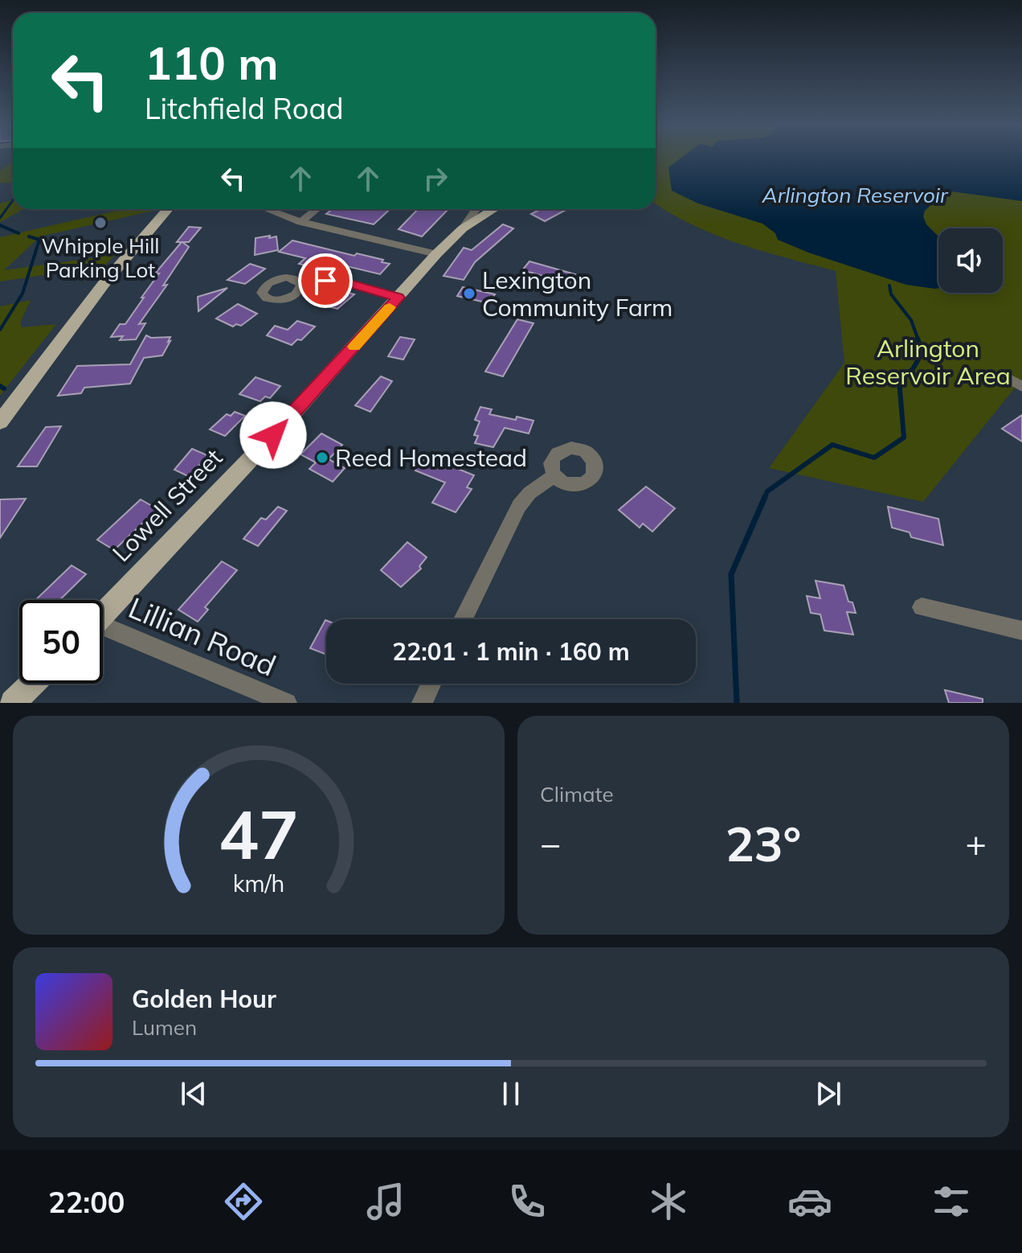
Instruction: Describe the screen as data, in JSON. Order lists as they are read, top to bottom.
{
  "streets": {
    "main road": ["Lowell Street"],
    "street": ["Lillian Road"]
  },
  "water": ["Arlington Reservoir"],
  "parks": ["Arlington Reservoir Area"],
  "places": ["Whipple Hill Parking Lot", "Lexington Community Farm", "Reed Homestead"],
  "page": {
    "turn": ["110 m", "Litchfield Road"],
    "limit": "50",
    "trip": "22:01 · 1 min · 160 m",
    "tile": "Climate",
    "heat": ["−", "23°", "+"],
    "song": ["Golden Hour", "Lumen"],
    "tabs": "22:00",
    "gauge": ["47", "km/h"]
  }
}
